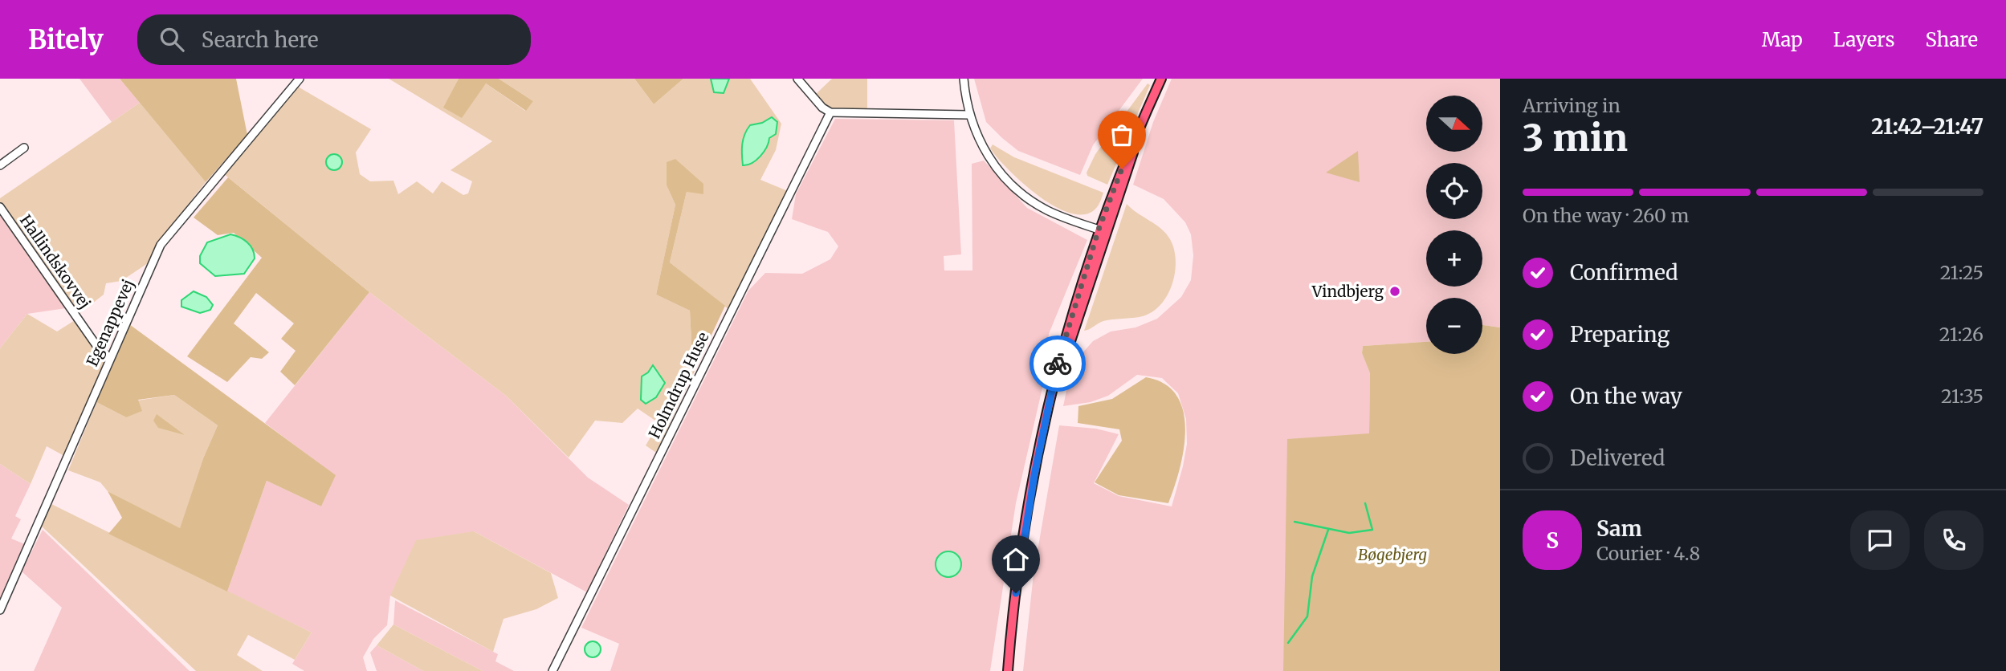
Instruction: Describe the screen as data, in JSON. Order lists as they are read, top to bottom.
{
  "streets": {
    "street": ["Hallindskovvej", "Egenappevej", "Holmdrup Huse"]
  },
  "crossings": [
    ["Hallindskovvej", "Egenappevej"]
  ],
  "parks": ["Bøgebjerg"],
  "places": ["Vindbjerg"],
  "north": "right",
  "page": {
    "header": "Bitely",
    "search": "Search here",
    "nav": ["Map", "Layers", "Share"],
    "heading": ["3 min", "Arriving in", "21:42–21:47"],
    "panel": ["Sam", "Courier · 4.8"],
    "map_buttons": ["+", "−"],
    "bar": "On the way · 260 m",
    "list": [
      ["Confirmed", "21:25"],
      ["Preparing", "21:26"],
      ["On the way", "21:35"],
      "Delivered"
    ],
    "round": "S"
  }
}
